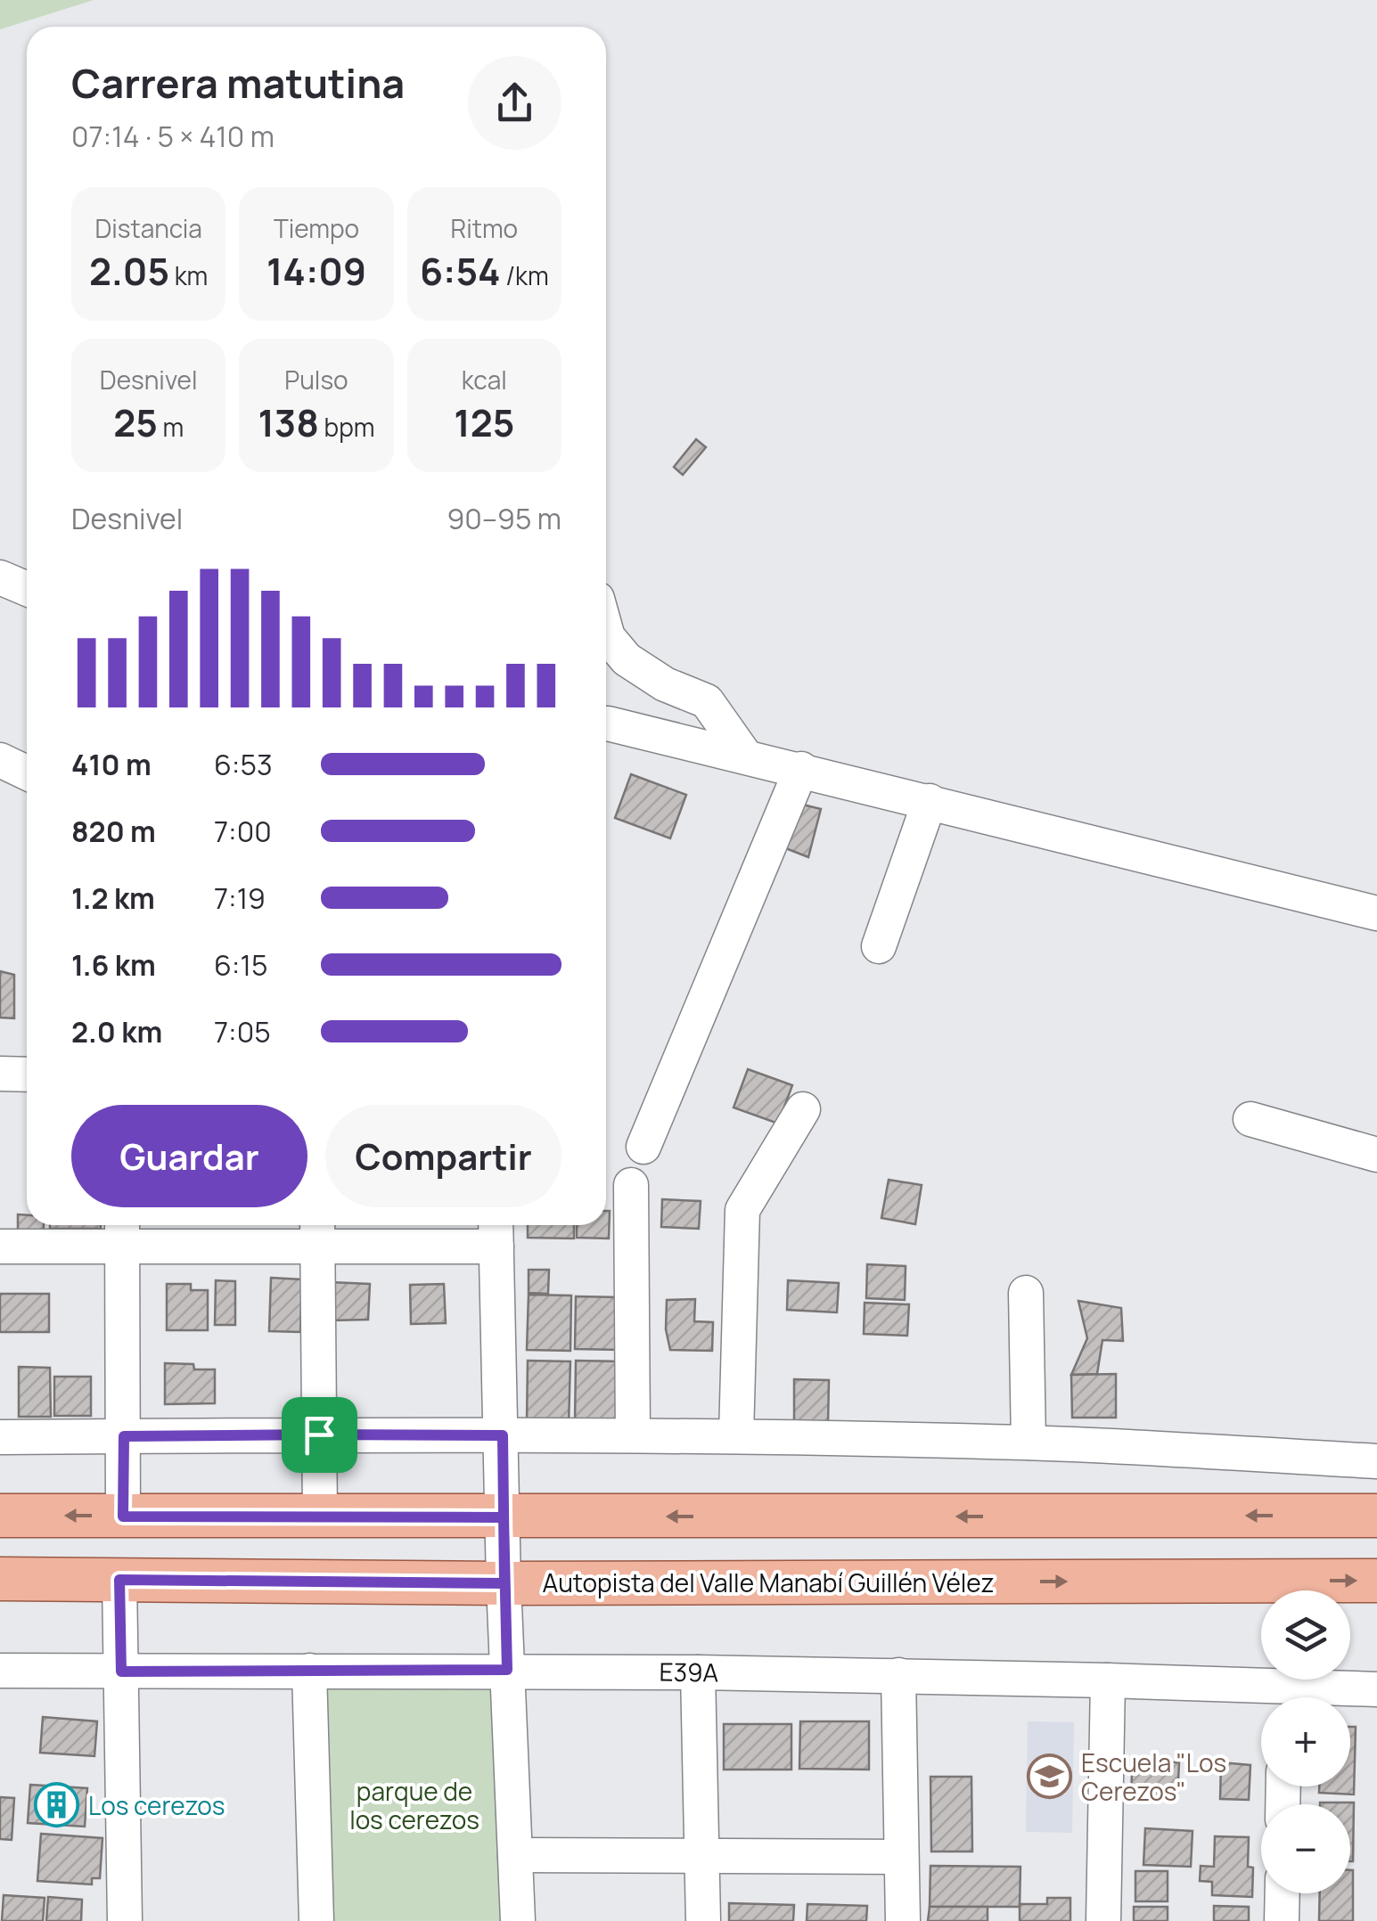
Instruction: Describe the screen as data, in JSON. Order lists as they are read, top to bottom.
{
  "streets": {
    "main road": ["Autopista del Valle Manabí Guillén Vélez"],
    "street": ["E39A"]
  },
  "parks": ["parque de los cerezos"],
  "places": {
    "school or university": ["Escuela \"Los Cerezos\""],
    "building": ["Los cerezos"]
  },
  "page": {
    "heading": ["Carrera matutina", "07:14 · 5 × 410 m"],
    "stats": [
      ["Distancia", "2.05 km"],
      ["Tiempo", "14:09"],
      ["Ritmo", "6:54 /km"],
      ["Desnivel", "25 m"],
      ["Pulso", "138 bpm"],
      ["kcal", "125"]
    ],
    "chart": ["Desnivel", "90–95 m"],
    "list": [
      {
        "name": "410 m",
        "note": "6:53"
      },
      {
        "name": "820 m",
        "note": "7:00"
      },
      {
        "name": "1.2 km",
        "note": "7:19"
      },
      {
        "name": "1.6 km",
        "note": "6:15"
      },
      {
        "name": "2.0 km",
        "note": "7:05"
      }
    ],
    "buttons": ["Guardar", "Compartir"],
    "map_buttons": ["+", "−"]
  }
}
